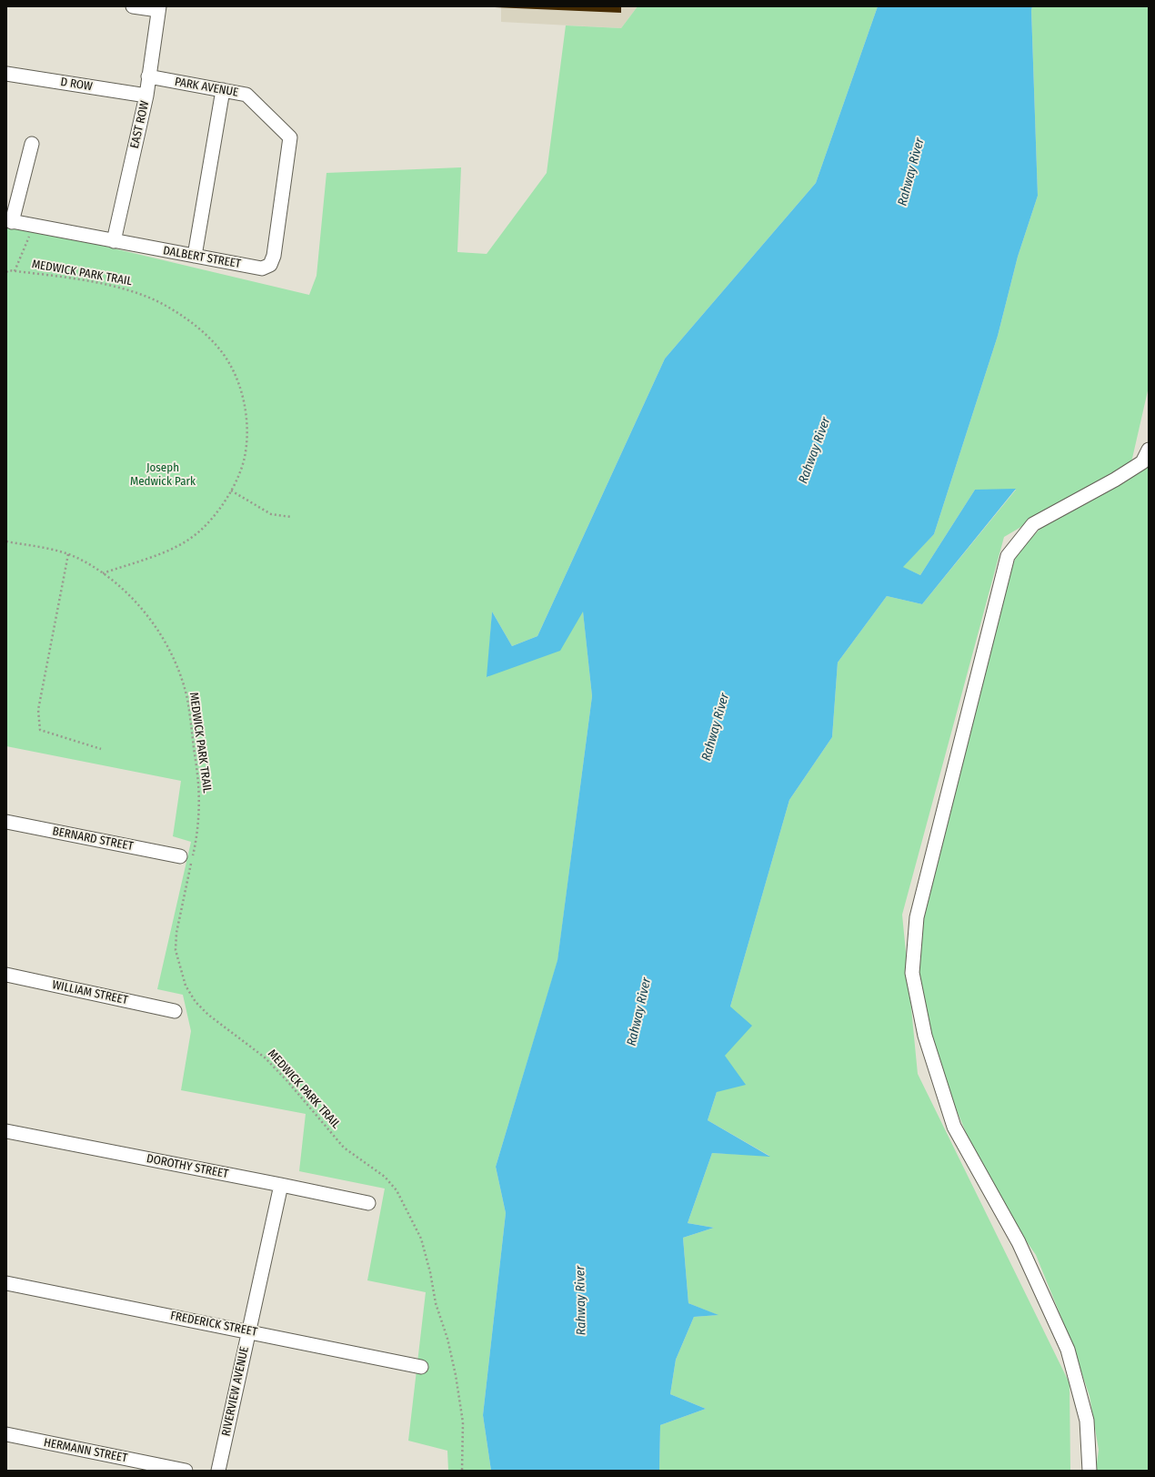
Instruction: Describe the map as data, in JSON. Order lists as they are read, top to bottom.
{
  "streets": {
    "street": [
      "D ROW",
      "PARK AVENUE",
      "EAST ROW",
      "DALBERT STREET",
      "BERNARD STREET",
      "WILLIAM STREET",
      "DOROTHY STREET",
      "FREDERICK STREET",
      "RIVERVIEW AVENUE",
      "HERMANN STREET"
    ],
    "path": ["MEDWICK PARK TRAIL"]
  },
  "crossings": [
    ["D ROW", "EAST ROW"],
    ["PARK AVENUE", "EAST ROW"],
    ["PARK AVENUE", "DALBERT STREET"],
    ["EAST ROW", "DALBERT STREET"],
    ["MEDWICK PARK TRAIL", "BERNARD STREET"],
    ["DOROTHY STREET", "RIVERVIEW AVENUE"],
    ["FREDERICK STREET", "RIVERVIEW AVENUE"]
  ],
  "water": ["Rahway River"],
  "parks": ["Joseph Medwick Park"]
}
